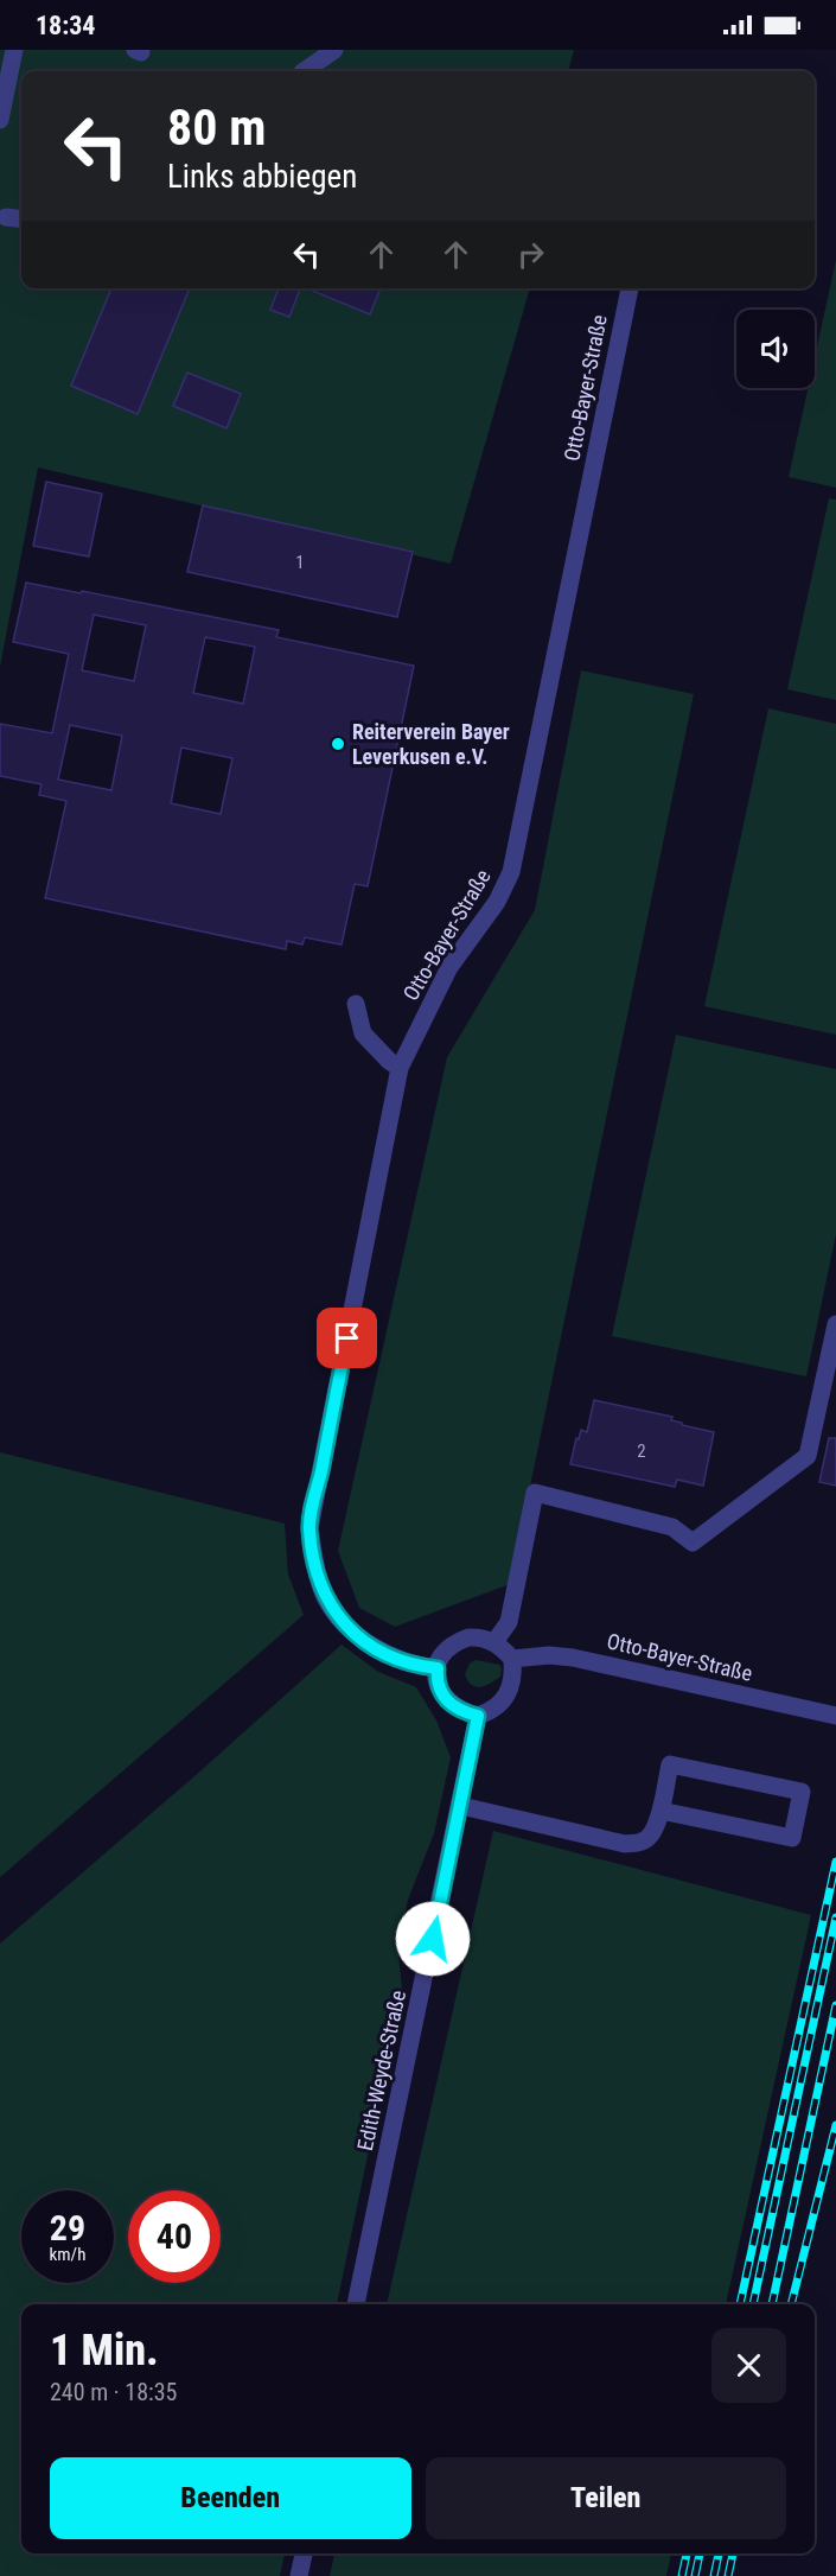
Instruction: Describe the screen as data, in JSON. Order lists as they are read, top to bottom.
{
  "streets": {
    "street": ["Otto-Bayer-Straße", "Edith-Weyde-Straße"]
  },
  "crossings": [
    ["Otto-Bayer-Straße", "Edith-Weyde-Straße"]
  ],
  "places": ["Reiterverein Bayer Leverkusen e.V."],
  "house_numbers": ["1", "2"],
  "page": {
    "status": "18:34",
    "turn": ["80 m", "Links abbiegen"],
    "speed": "29 km/h",
    "limit": "40",
    "heading": ["1 Min.", "240 m · 18:35"],
    "buttons": ["Beenden", "Teilen"]
  }
}
